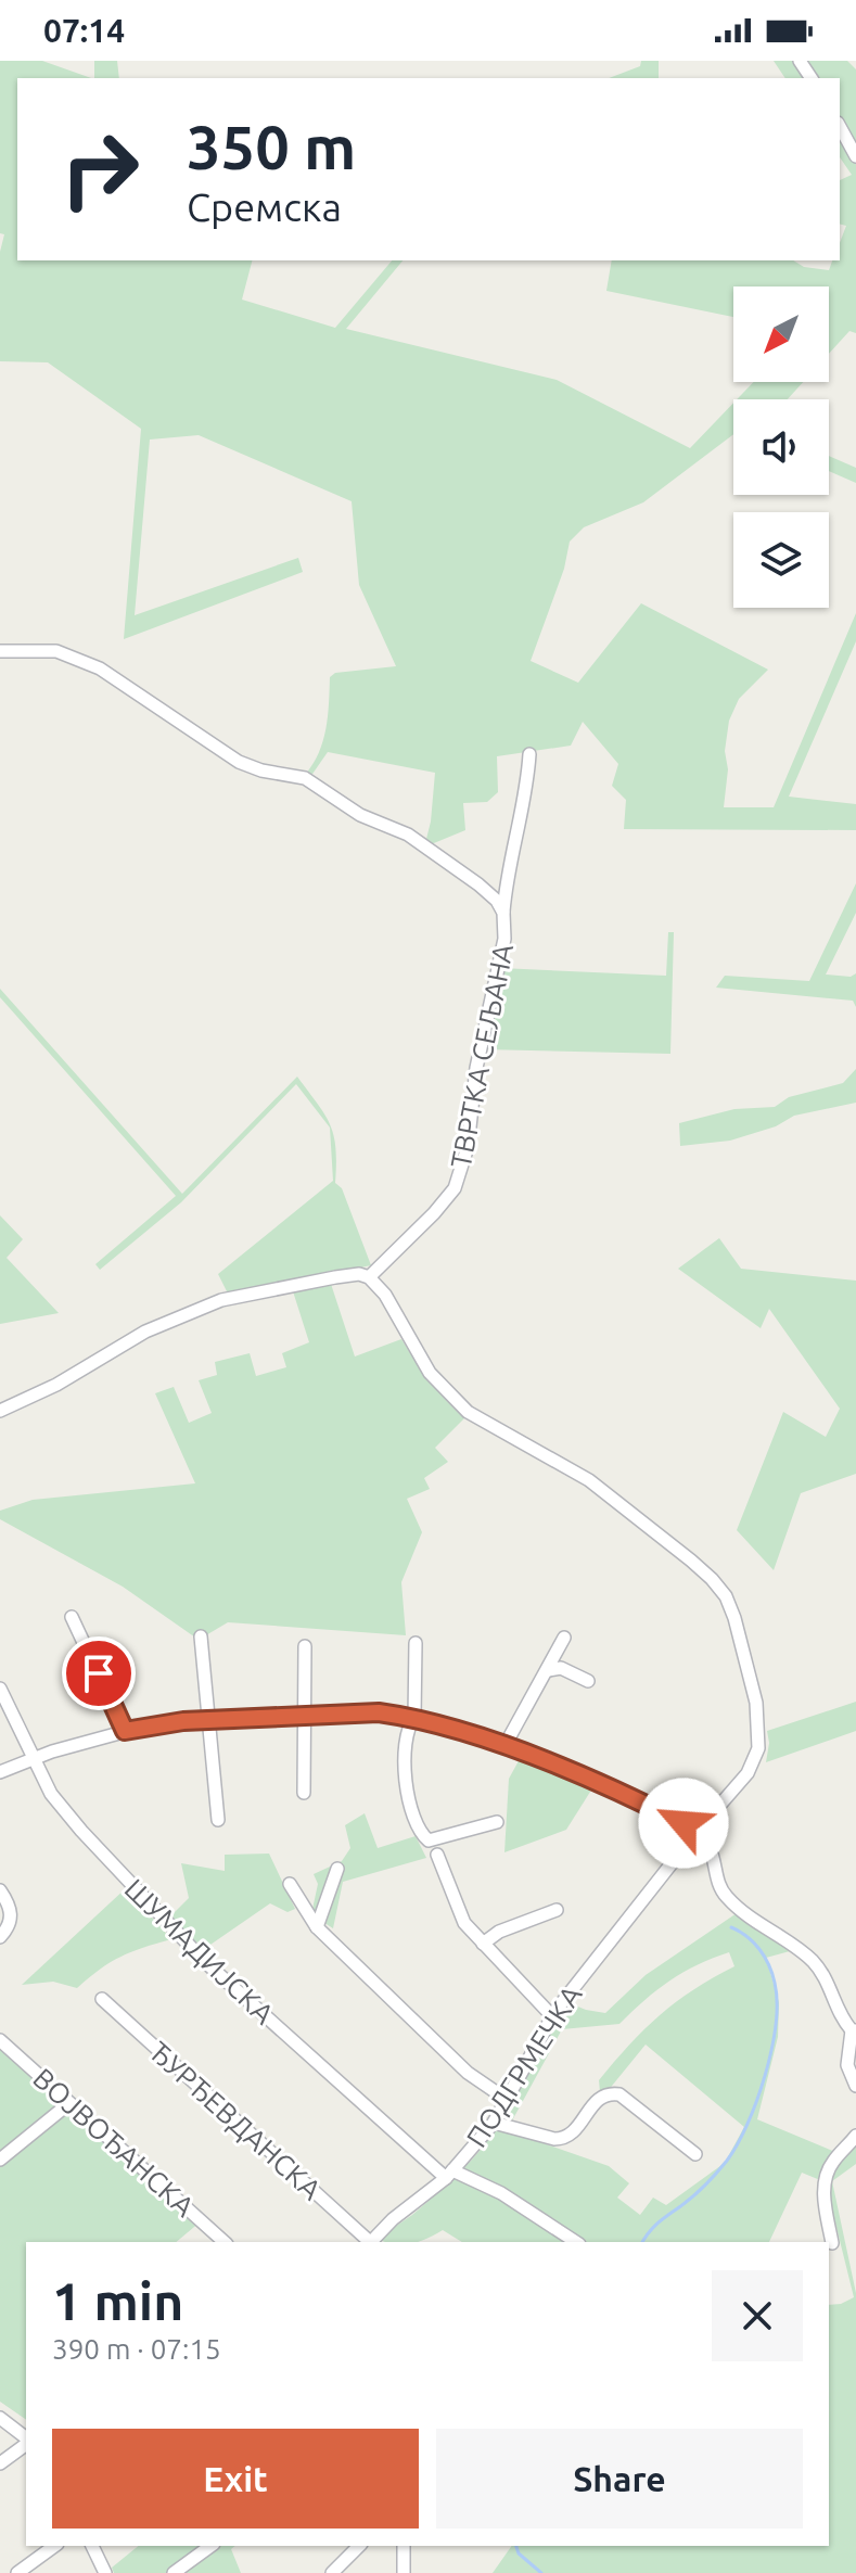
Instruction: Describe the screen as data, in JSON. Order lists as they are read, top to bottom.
{
  "streets": {
    "street": [
      "ТВРТКА СЕЉАНА",
      "ШУМАДИЈСКА",
      "ПОДГРМЕЧКА",
      "ЂУРЂЕВДАНСКА",
      "ВОЈВОЂАНСКА"
    ]
  },
  "crossings": [
    ["ТВРТКА СЕЉАНА", "ПОДГРМЕЧКА"],
    ["ШУМАДИЈСКА", "ПОДГРМЕЧКА"]
  ],
  "north": "bottom left",
  "page": {
    "status": "07:14",
    "turn": ["350 m", "Сремска"],
    "heading": ["1 min", "390 m · 07:15"],
    "buttons": ["Exit", "Share"]
  }
}
